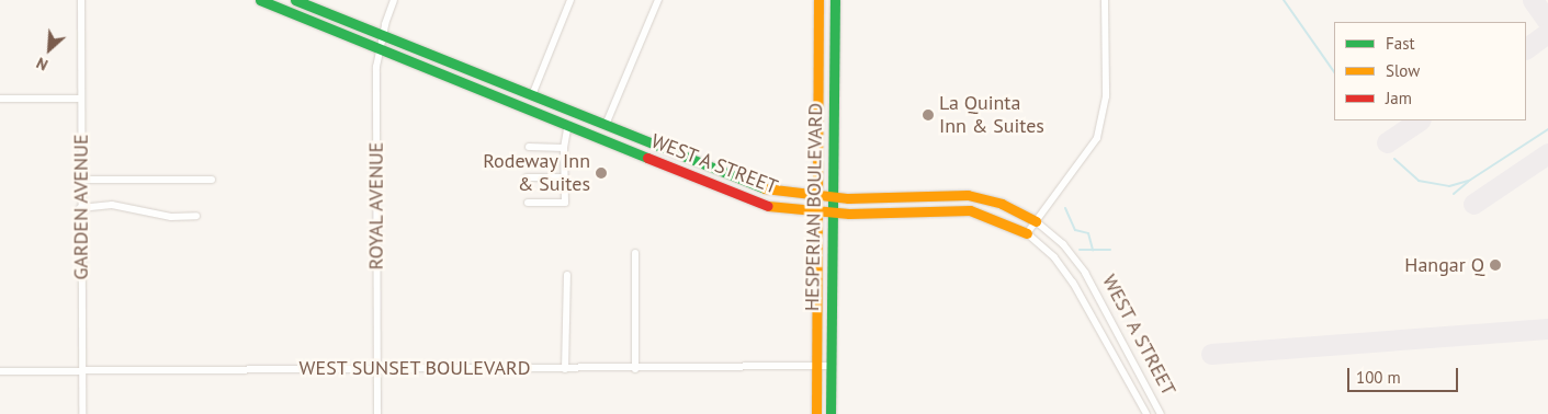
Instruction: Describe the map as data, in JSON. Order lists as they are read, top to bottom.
{
  "streets": {
    "main road": ["WEST A STREET", "HESPERIAN BOULEVARD"],
    "street": ["ROYAL AVENUE", "GARDEN AVENUE", "WEST SUNSET BOULEVARD"]
  },
  "crossings": [
    ["WEST A STREET", "ROYAL AVENUE"],
    ["WEST A STREET", "HESPERIAN BOULEVARD"],
    ["ROYAL AVENUE", "WEST SUNSET BOULEVARD"],
    ["GARDEN AVENUE", "WEST SUNSET BOULEVARD"],
    ["HESPERIAN BOULEVARD", "WEST SUNSET BOULEVARD"]
  ],
  "places": ["La Quinta Inn & Suites", "Rodeway Inn & Suites", "Hangar Q"],
  "legend": ["Fast", "Slow", "Jam"],
  "scale_bar": "100 m",
  "north": "bottom left"
}
